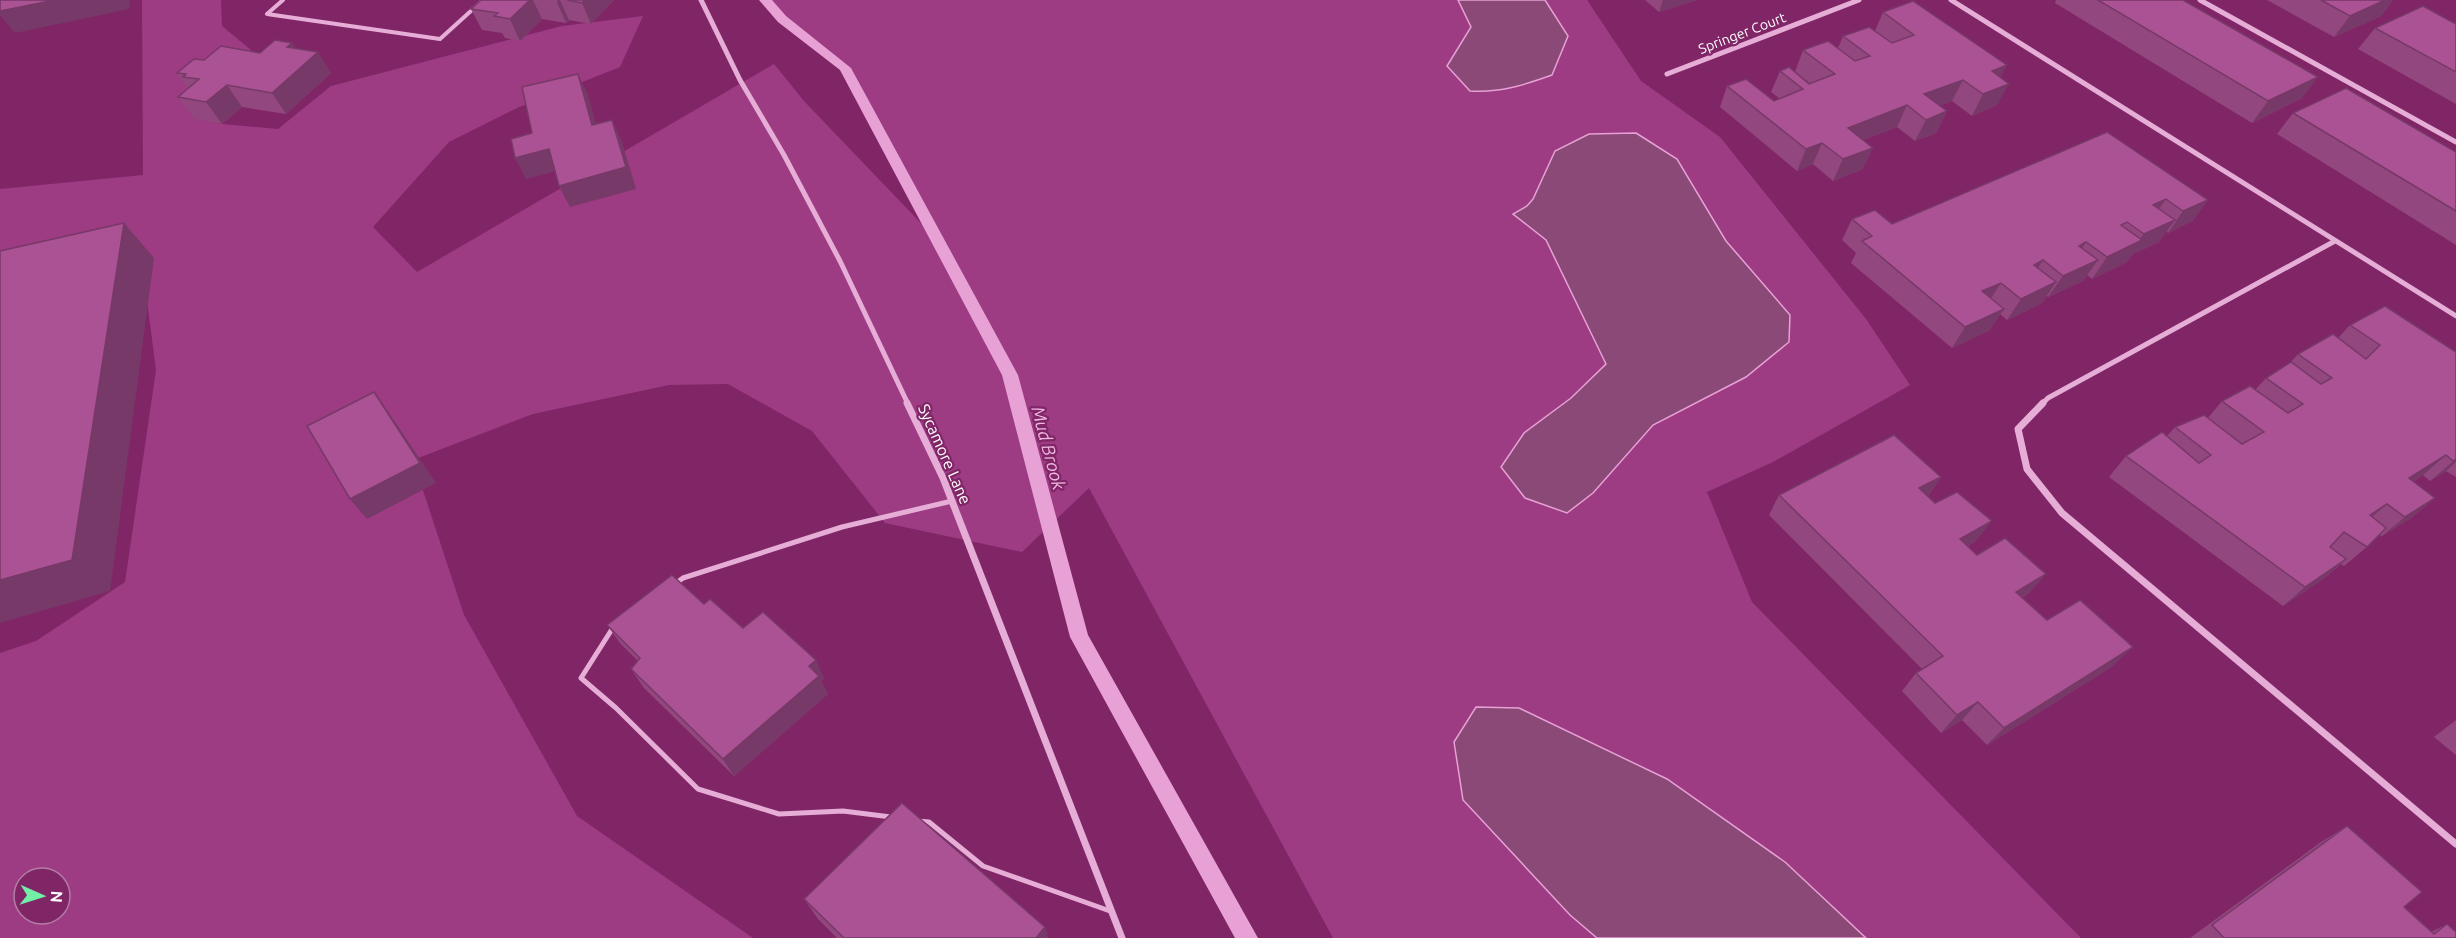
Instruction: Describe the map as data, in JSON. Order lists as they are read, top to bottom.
{
  "streets": {
    "street": ["Springer Court", "Sycamore Lane"]
  },
  "water": ["Mud Brook"],
  "north": "right"
}
